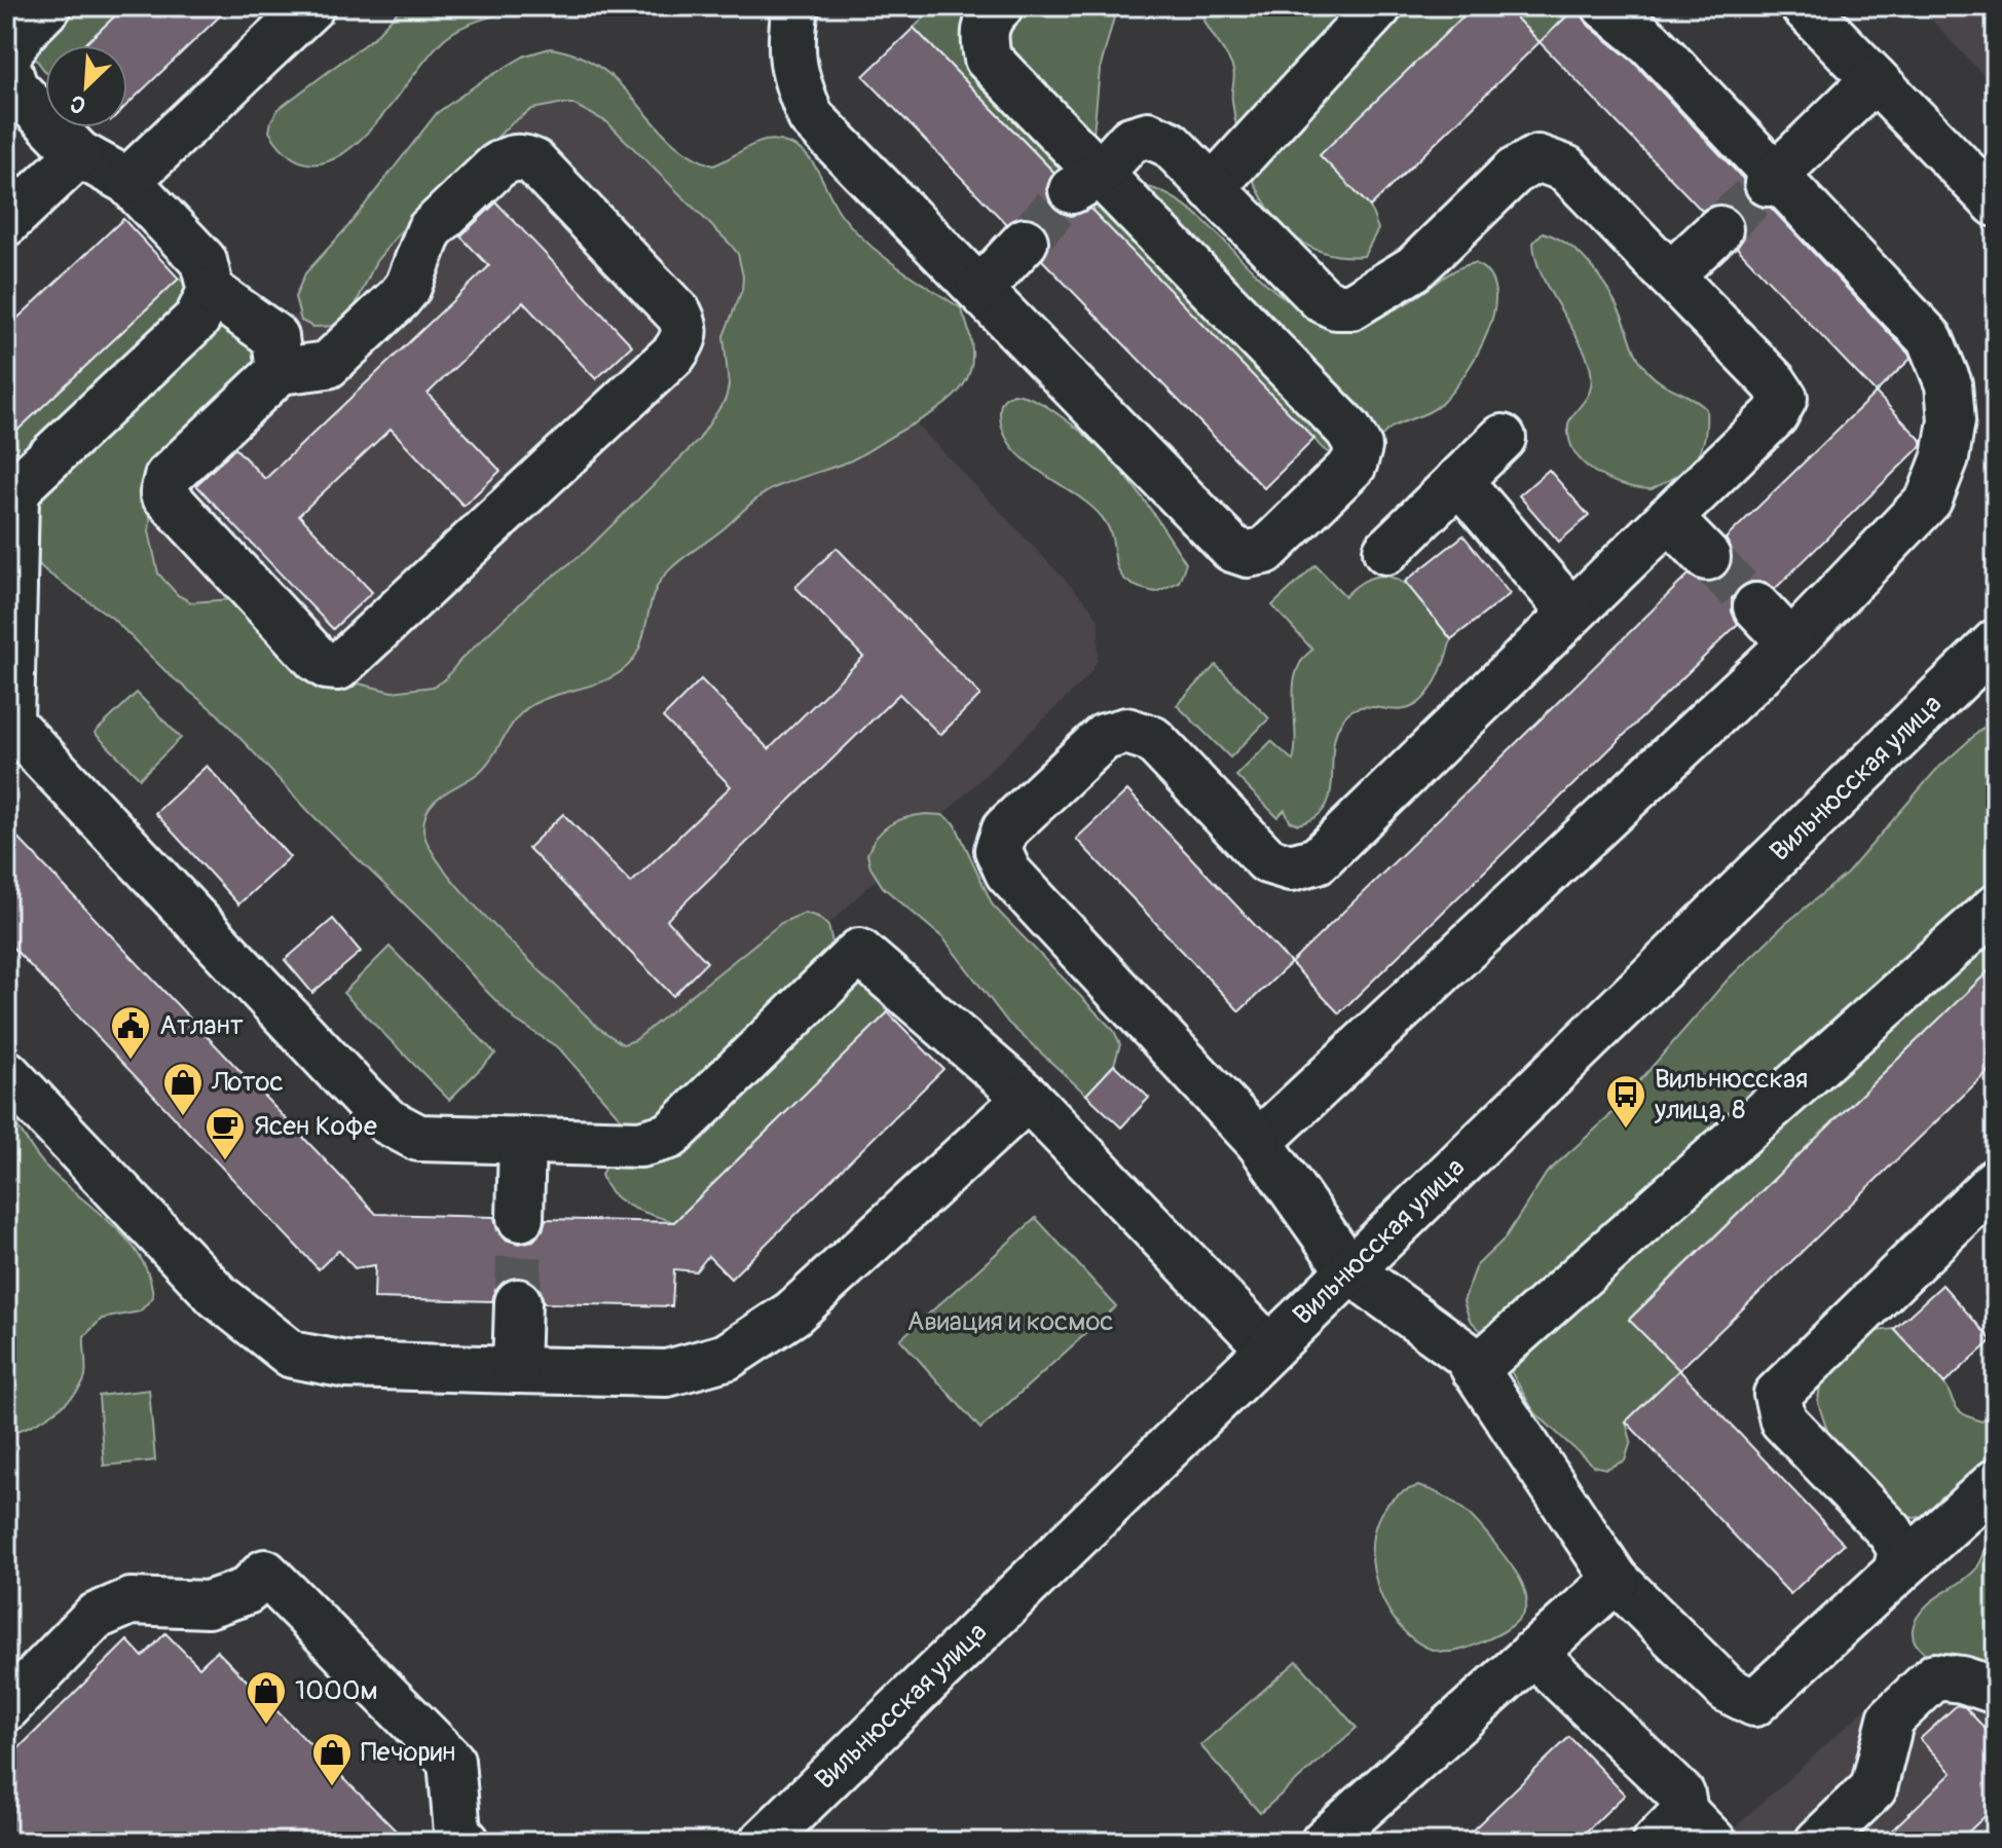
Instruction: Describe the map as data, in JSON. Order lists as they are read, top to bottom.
{
  "streets": {
    "street": ["Вильнюсская улица"]
  },
  "parks": ["Авиация и космос"],
  "places": {
    "public building": ["Атлант"],
    "shop": ["Лотос", "1000м", "Печорин"],
    "bus stop": ["Вильнюсская улица, 8"],
    "cafe": ["Ясен Кофе"]
  },
  "north": "bottom left"
}
